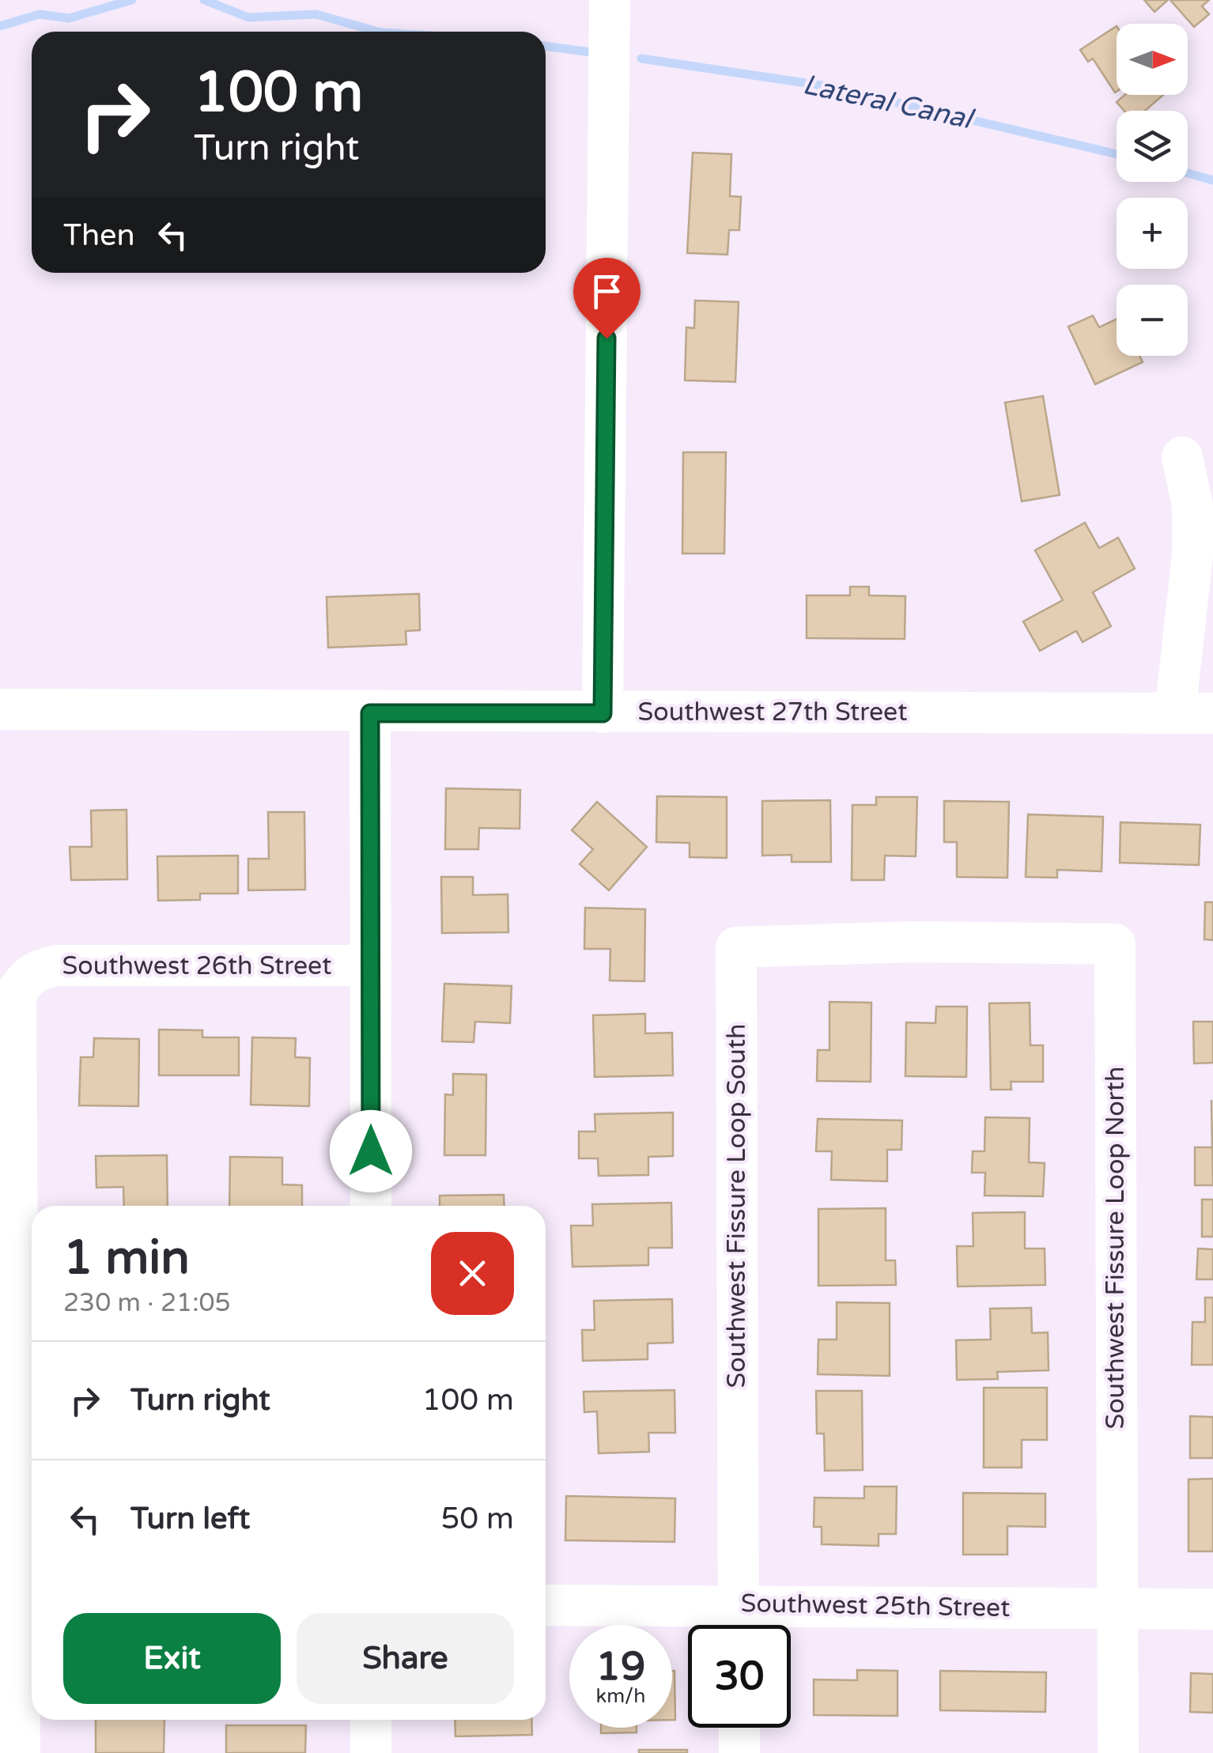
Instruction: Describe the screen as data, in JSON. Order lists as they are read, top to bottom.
{
  "streets": {
    "street": [
      "Southwest 27th Street",
      "Southwest 26th Street",
      "Southwest Fissure Loop South",
      "Southwest Fissure Loop North",
      "Southwest 25th Street"
    ]
  },
  "crossings": [
    ["Southwest Fissure Loop South", "Southwest Fissure Loop North"],
    ["Southwest Fissure Loop South", "Southwest 25th Street"],
    ["Southwest Fissure Loop North", "Southwest 25th Street"]
  ],
  "water": ["Lateral Canal"],
  "north": "right",
  "page": {
    "map_buttons": ["+", "−"],
    "turn": ["100 m", "Turn right"],
    "then": "Then",
    "heading": ["1 min", "230 m · 21:05"],
    "list": [
      {
        "name": "Turn right",
        "value": "100 m"
      },
      {
        "name": "Turn left",
        "value": "50 m"
      }
    ],
    "buttons": ["Exit", "Share"],
    "speed": "19 km/h",
    "limit": "30"
  }
}
